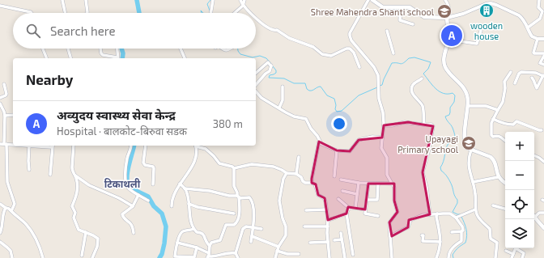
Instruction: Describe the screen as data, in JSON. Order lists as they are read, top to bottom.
{
  "districts": ["टिकाथली"],
  "places": {
    "building": ["wooden house"],
    "school or university": ["Shree Mahendra Shanti school", "Upayagi Primary school"]
  },
  "page": {
    "search": "Search here",
    "pins": "A",
    "heading": "Nearby",
    "list": [
      {
        "mark": "A",
        "name": "अव्युदय स्वास्थ्य सेवा केन्द्र",
        "note": "Hospital · बालकोट-बिरुवा सडक",
        "value": "380 m"
      }
    ],
    "map_buttons": ["+", "−"]
  }
}
